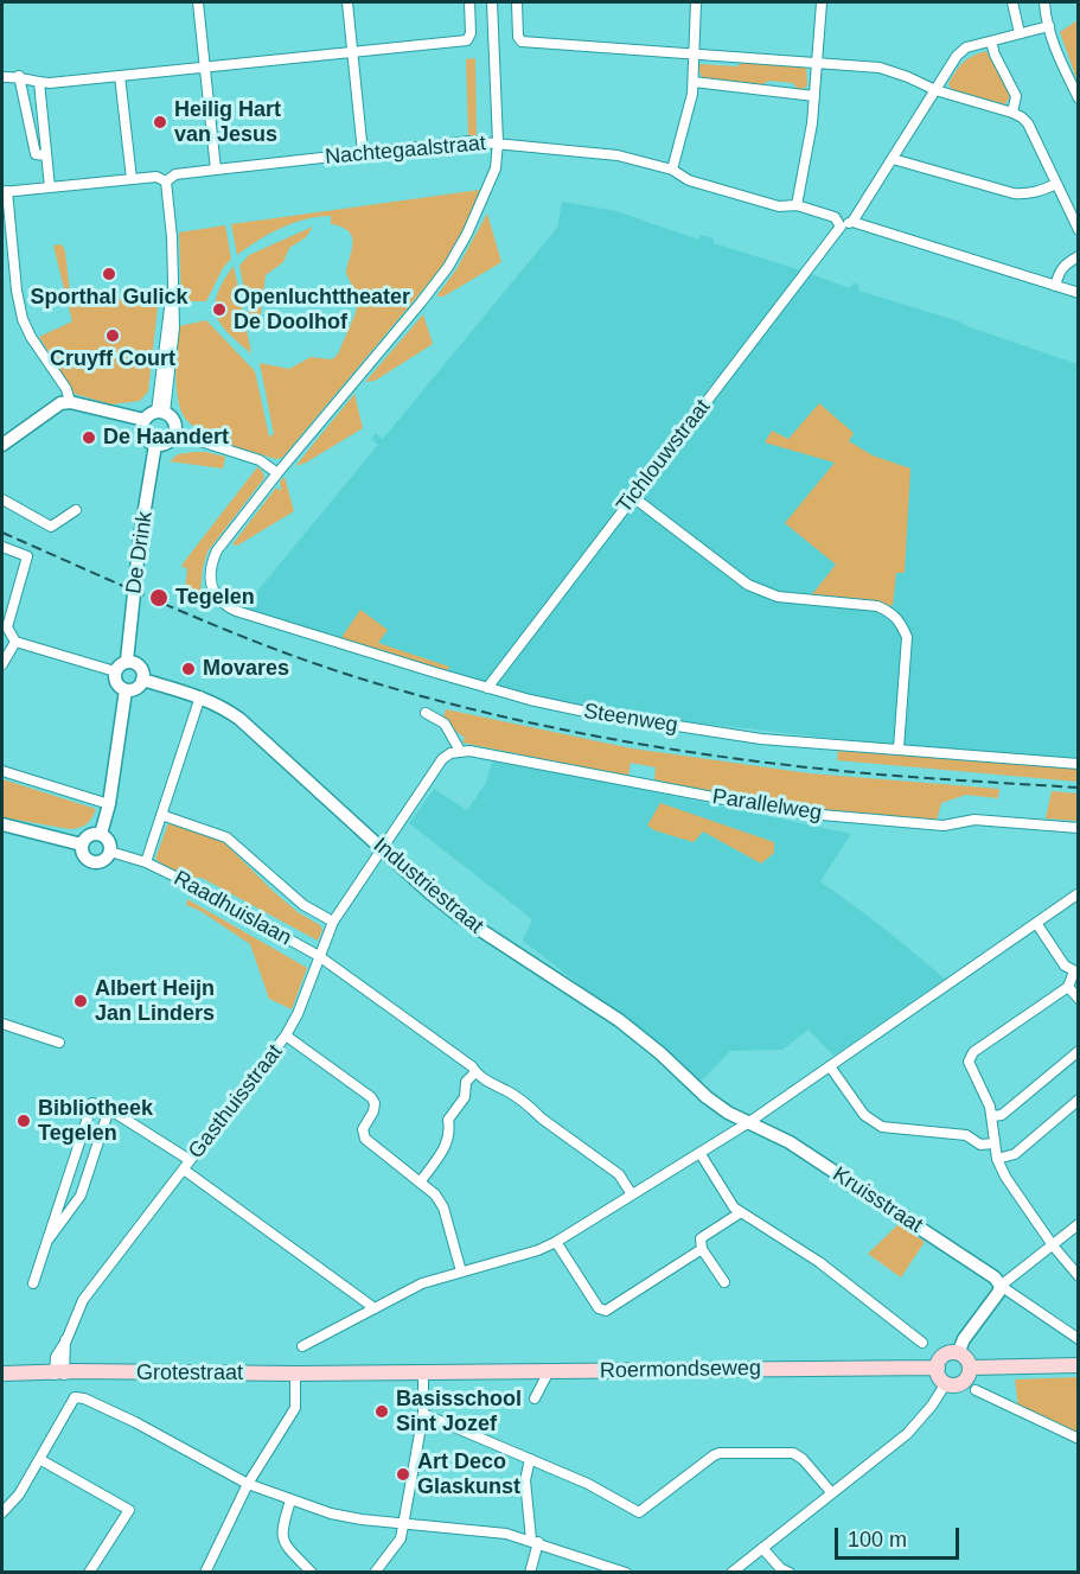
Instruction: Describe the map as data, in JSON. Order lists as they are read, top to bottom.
{
  "streets": {
    "main road": ["Roermondseweg", "Grotestraat"],
    "street": [
      "Nachtegaalstraat",
      "Tichlouwstraat",
      "De Drink",
      "Steenweg",
      "Parallelweg",
      "Industriestraat",
      "Raadhuislaan",
      "Gasthuisstraat",
      "Kruisstraat"
    ]
  },
  "crossings": [
    ["Nachtegaalstraat", "Tichlouwstraat"],
    ["Tichlouwstraat", "Steenweg"],
    ["De Drink", "Industriestraat"],
    ["Industriestraat", "Gasthuisstraat"],
    ["Industriestraat", "Kruisstraat"],
    ["Raadhuislaan", "Gasthuisstraat"],
    ["Gasthuisstraat", "Grotestraat"],
    ["Roermondseweg", "Grotestraat"]
  ],
  "places": [
    "Heilig Hart van Jesus",
    "Sporthal Gulick",
    "Openluchttheater De Doolhof",
    "Cruyff Court",
    "De Haandert",
    "Tegelen",
    "Movares",
    "Albert Heijn Jan Linders",
    "Bibliotheek Tegelen",
    "Basisschool Sint Jozef",
    "Art Deco Glaskunst"
  ],
  "scale_bar": "100 m"
}
